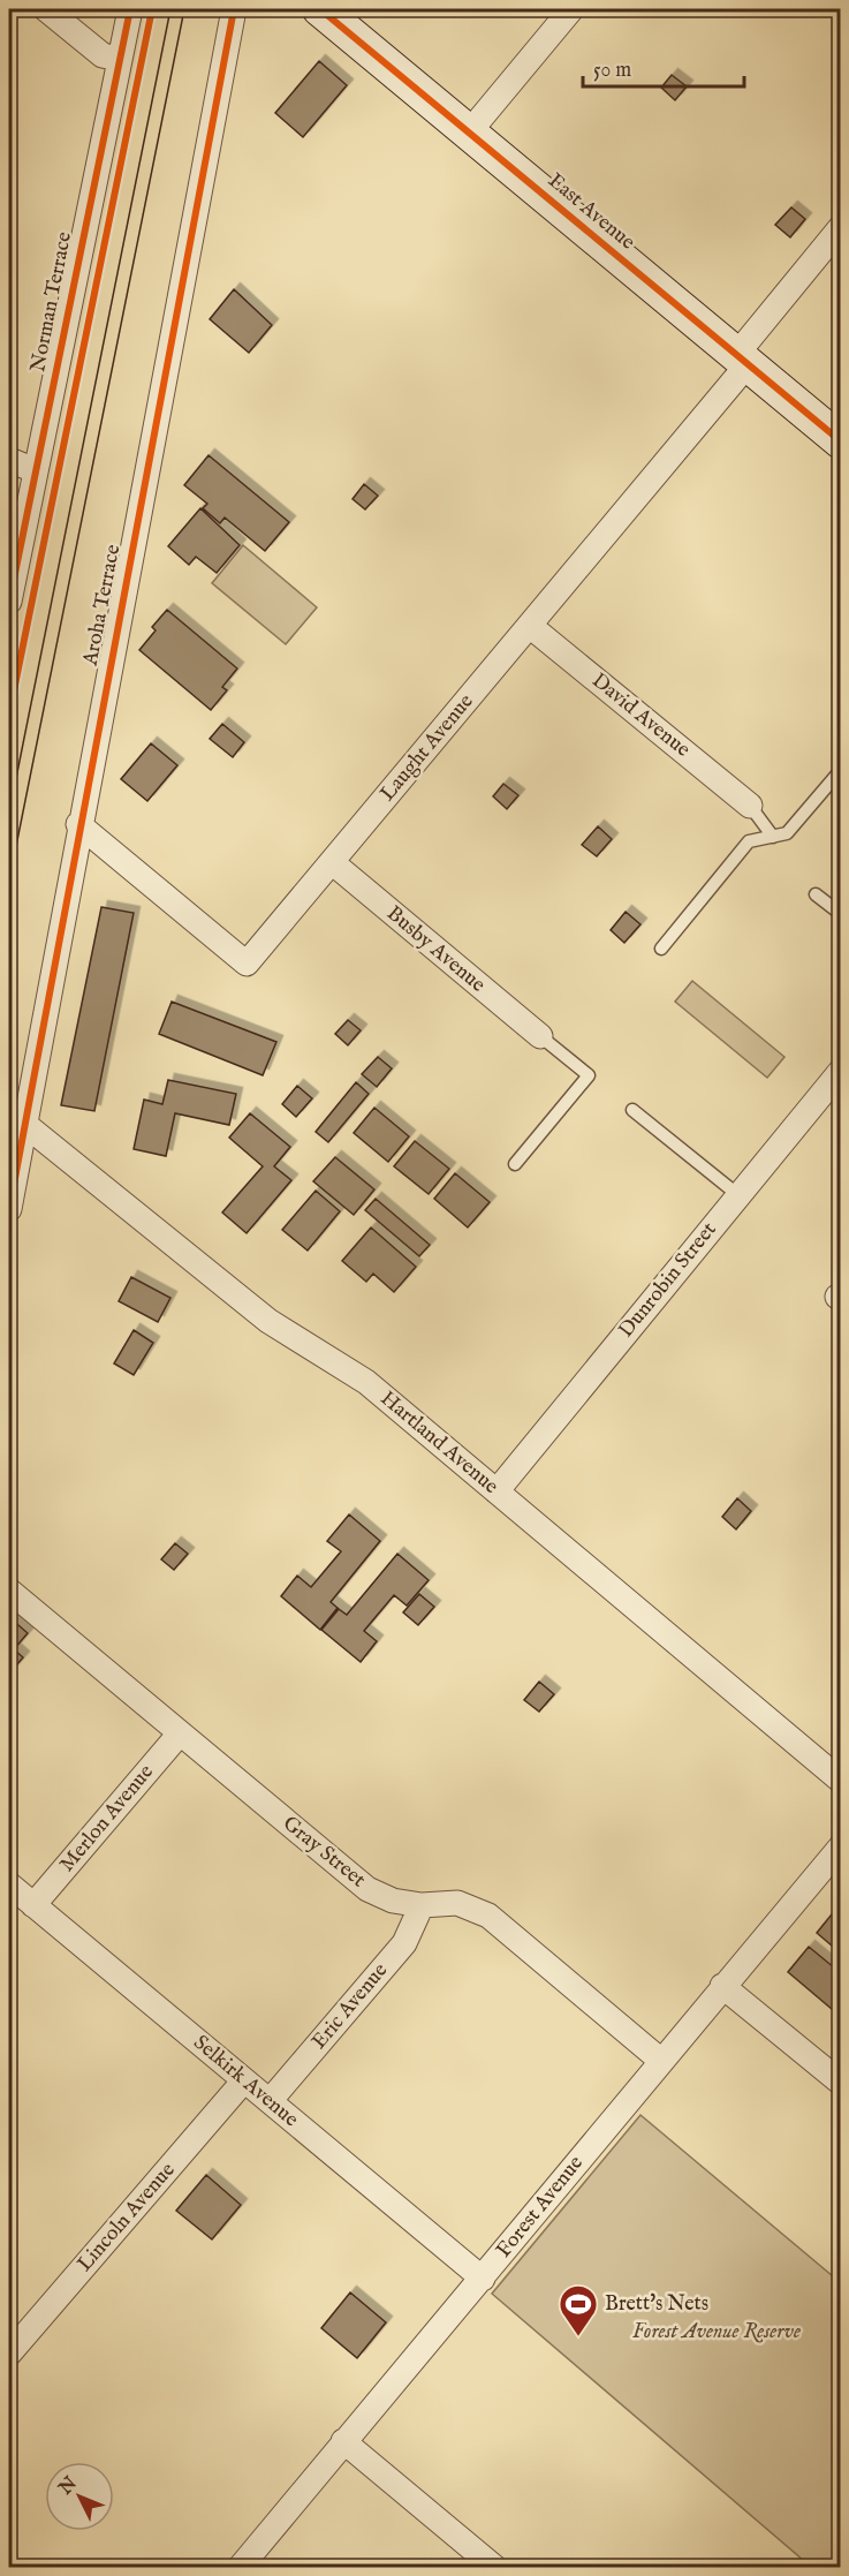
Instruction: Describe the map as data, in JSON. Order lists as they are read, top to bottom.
{
  "streets": {
    "street": [
      "East Avenue",
      "Norman Terrace",
      "Aroha Terrace",
      "David Avenue",
      "Laught Avenue",
      "Busby Avenue",
      "Dunrobin Street",
      "Hartland Avenue",
      "Merlon Avenue",
      "Gray Street",
      "Eric Avenue",
      "Selkirk Avenue",
      "Forest Avenue",
      "Lincoln Avenue"
    ]
  },
  "crossings": [
    ["East Avenue", "Laught Avenue"],
    ["Aroha Terrace", "Laught Avenue"],
    ["Aroha Terrace", "Hartland Avenue"],
    ["David Avenue", "Laught Avenue"],
    ["Laught Avenue", "Busby Avenue"],
    ["Dunrobin Street", "Hartland Avenue"],
    ["Merlon Avenue", "Gray Street"],
    ["Merlon Avenue", "Selkirk Avenue"],
    ["Gray Street", "Eric Avenue"],
    ["Gray Street", "Forest Avenue"],
    ["Eric Avenue", "Selkirk Avenue"],
    ["Selkirk Avenue", "Forest Avenue"],
    ["Selkirk Avenue", "Lincoln Avenue"]
  ],
  "parks": ["Forest Avenue Reserve"],
  "places": {
    "sports": ["Brett's Nets"]
  },
  "scale_bar": "50 m",
  "north": "top left"
}
